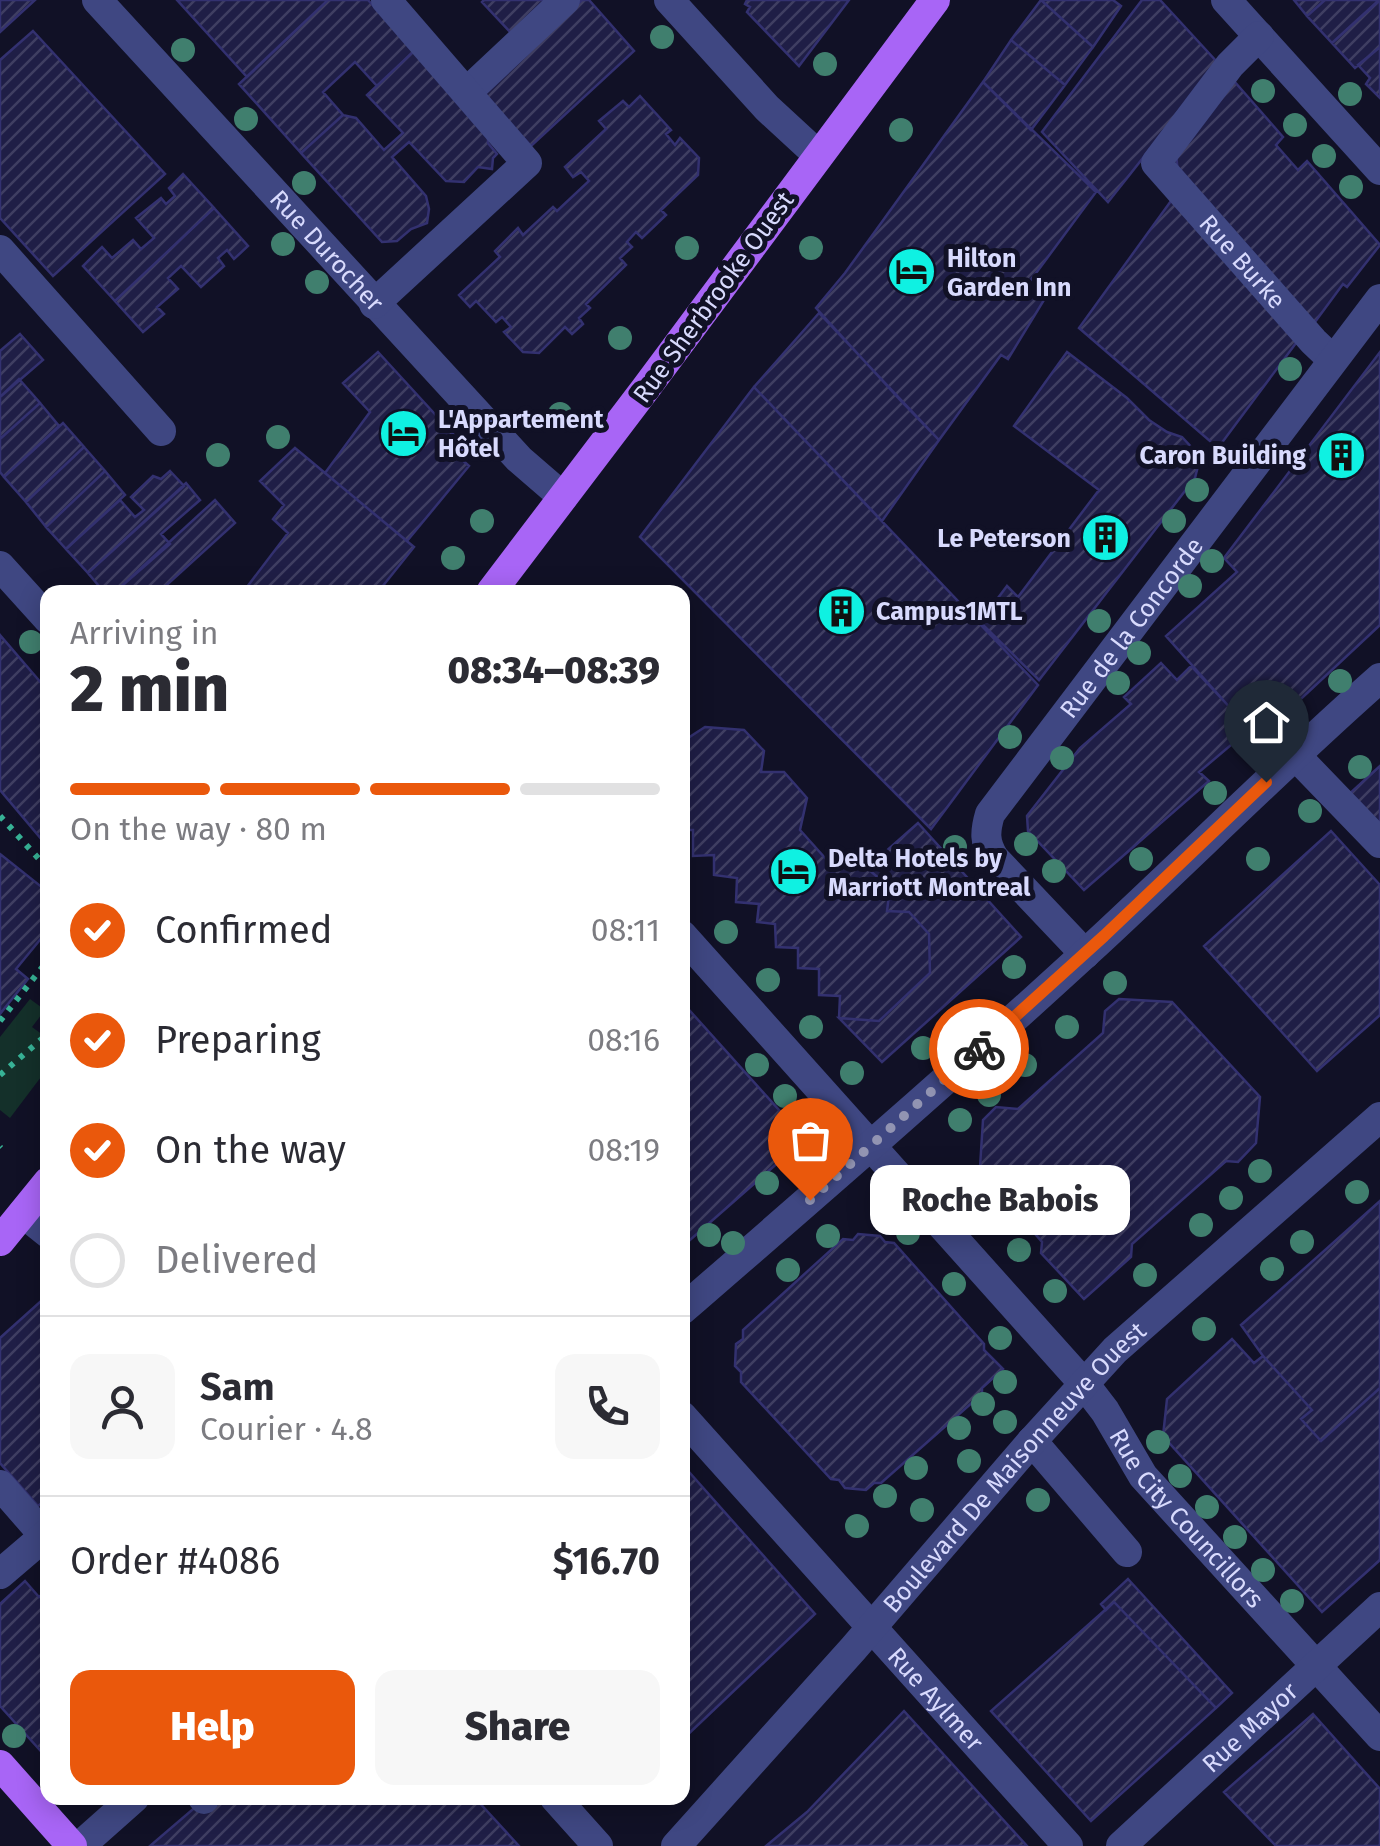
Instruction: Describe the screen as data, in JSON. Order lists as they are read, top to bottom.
{
  "streets": {
    "main road": ["Rue Sherbrooke Ouest"],
    "street": [
      "Rue Durocher",
      "Rue Burke",
      "Rue de la Concorde",
      "Boulevard De Maisonneuve Ouest",
      "Rue City Councillors",
      "Rue Aylmer",
      "Rue Mayor"
    ]
  },
  "crossings": [
    ["Rue Durocher", "Rue Sherbrooke Ouest"],
    ["Rue Burke", "Rue de la Concorde"],
    ["Boulevard De Maisonneuve Ouest", "Rue City Councillors"],
    ["Boulevard De Maisonneuve Ouest", "Rue Aylmer"],
    ["Rue City Councillors", "Rue Mayor"]
  ],
  "places": {
    "hotel": ["Hilton Garden Inn", "L'Appartement Hôtel", "Delta Hotels by Marriott Montreal"],
    "building": ["Caron Building", "Le Peterson", "Campus1MTL"],
    "other": ["Roche Babois"]
  },
  "page": {
    "heading": ["2 min", "Arriving in", "08:34–08:39"],
    "panel": [
      "Sam",
      "Courier · 4.8",
      "Order #4086",
      "$16.70"
    ],
    "bar": "On the way · 80 m",
    "list": [
      ["Confirmed", "08:11"],
      ["Preparing", "08:16"],
      ["On the way", "08:19"],
      "Delivered"
    ],
    "bubble": "Roche Babois",
    "buttons": ["Help", "Share"]
  }
}
